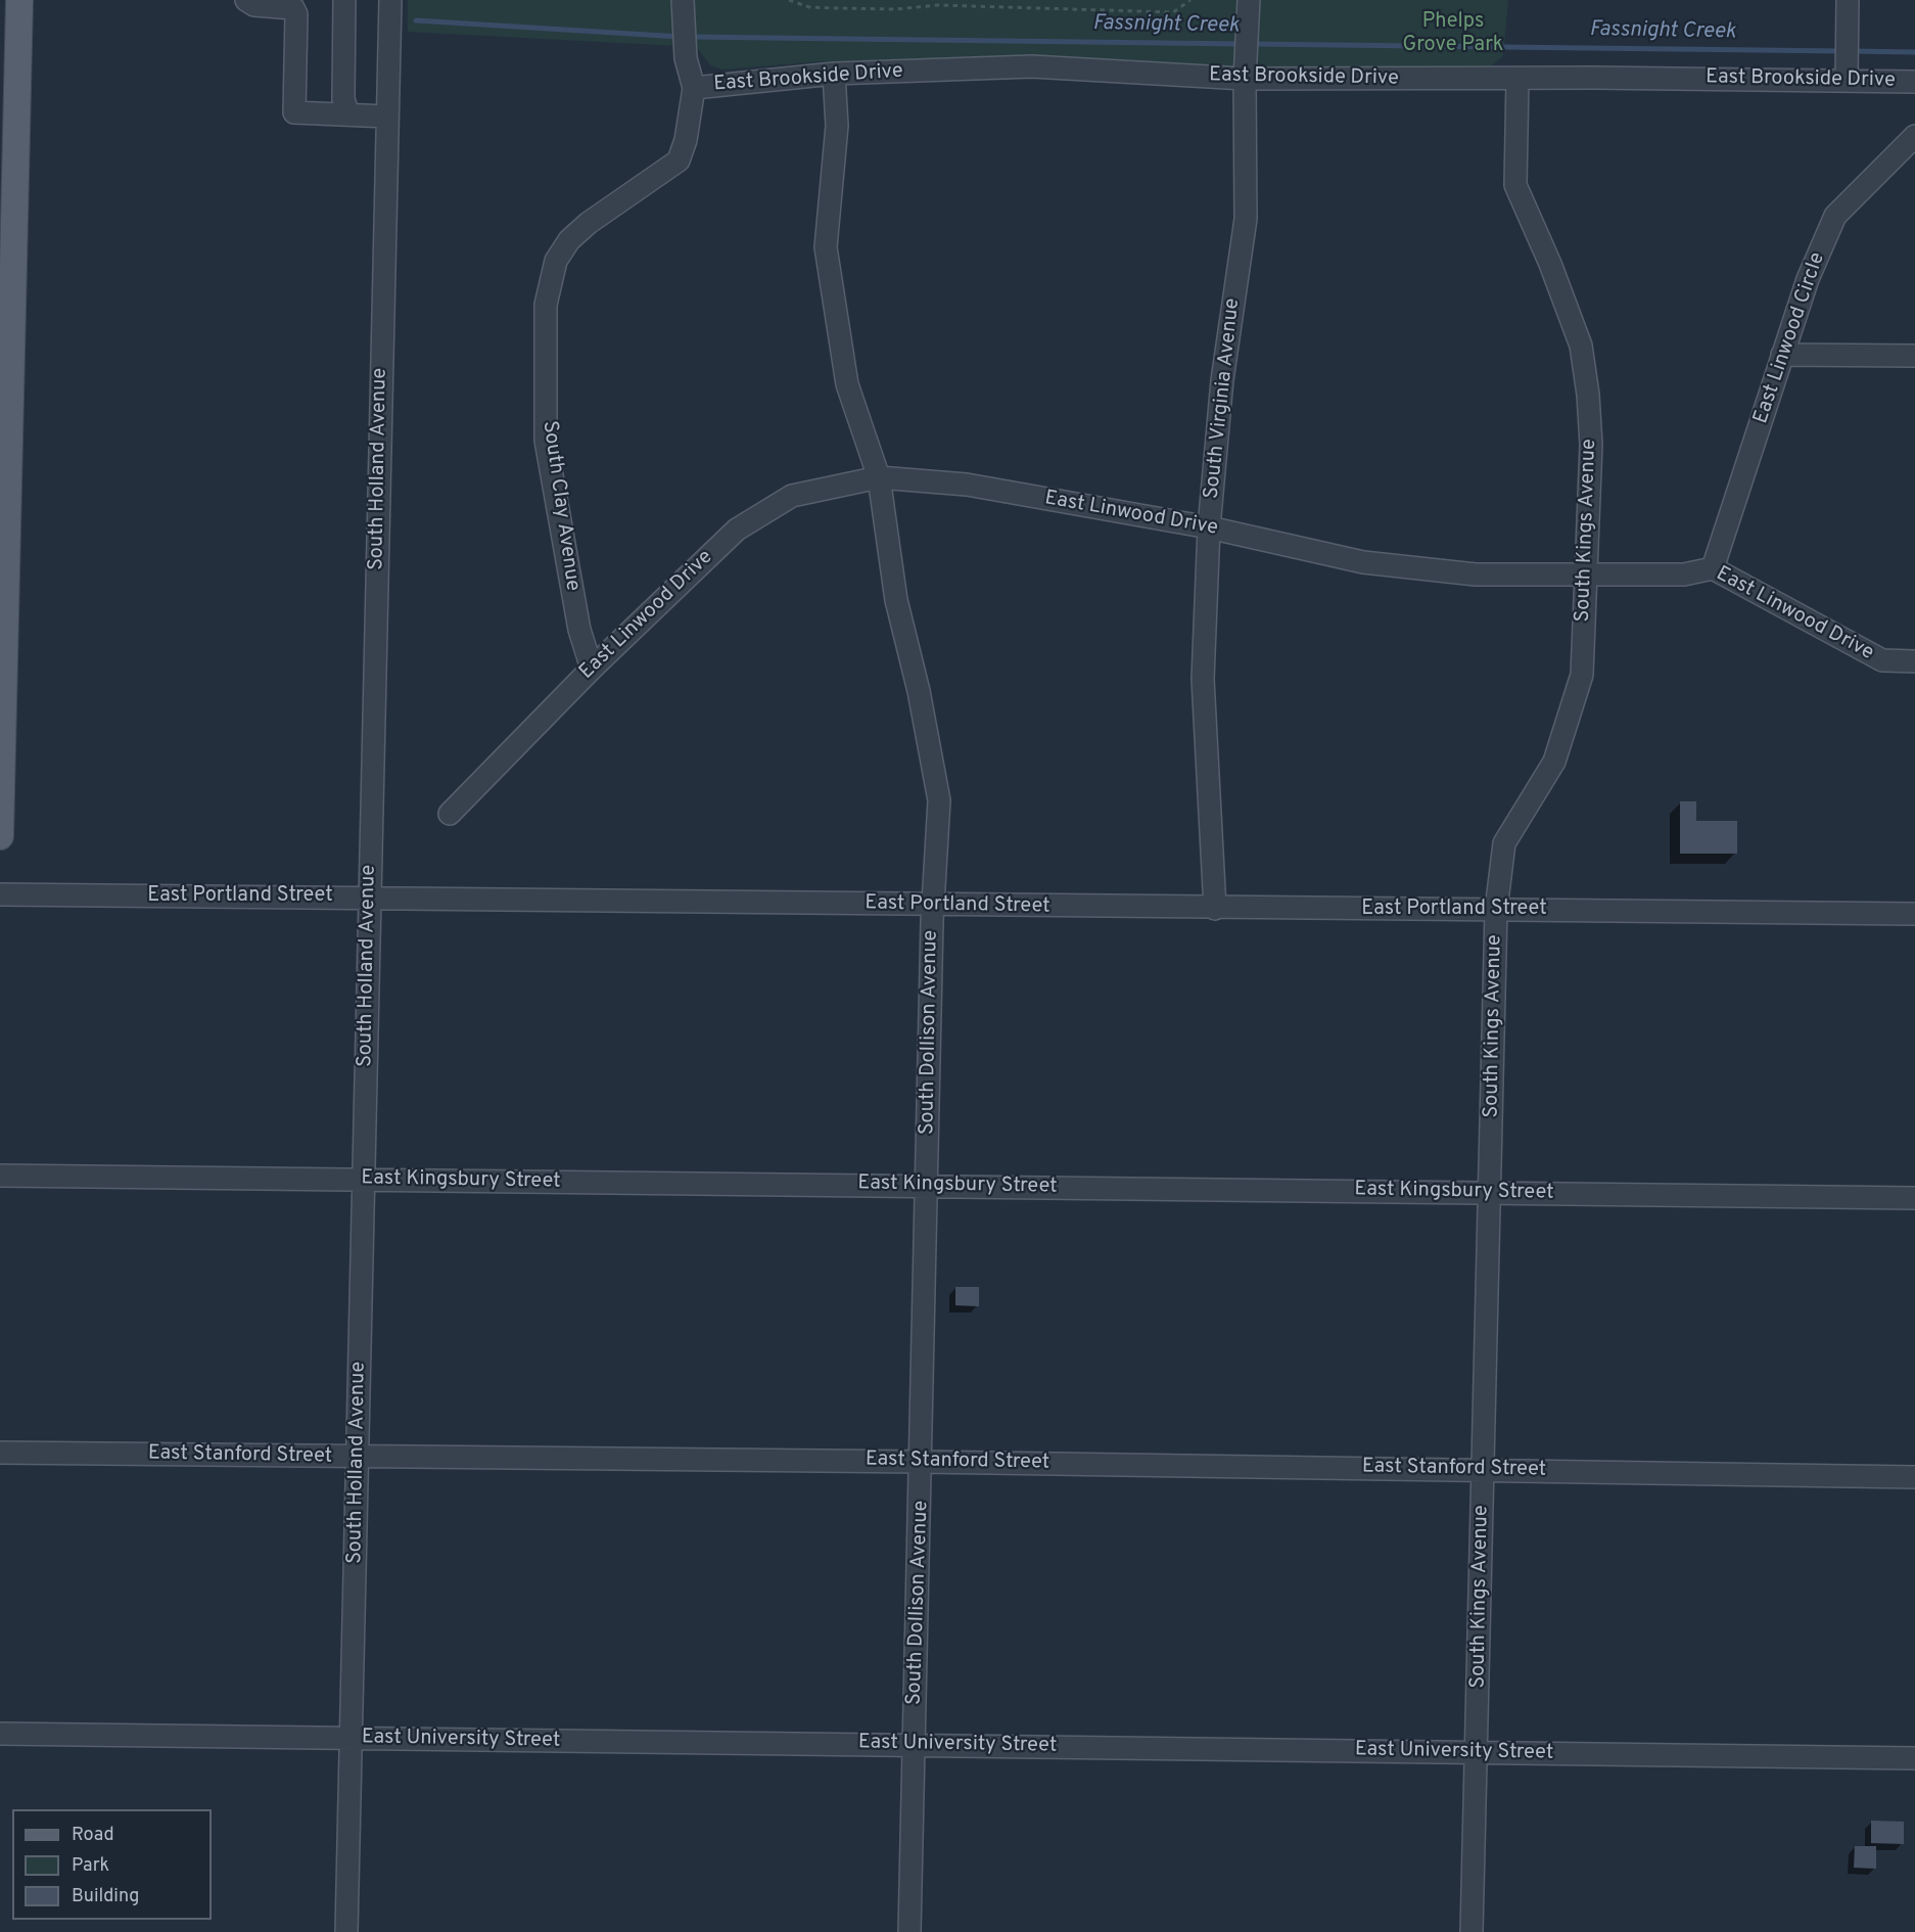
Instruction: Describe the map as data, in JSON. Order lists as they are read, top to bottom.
{
  "streets": {
    "street": [
      "East Brookside Drive",
      "East Linwood Circle",
      "South Virginia Avenue",
      "South Holland Avenue",
      "South Clay Avenue",
      "East Linwood Drive",
      "South Kings Avenue",
      "East Portland Street",
      "South Dollison Avenue",
      "East Kingsbury Street",
      "East Stanford Street",
      "East University Street"
    ]
  },
  "crossings": [
    ["East Brookside Drive", "South Virginia Avenue"],
    ["East Brookside Drive", "South Clay Avenue"],
    ["East Brookside Drive", "South Kings Avenue"],
    ["East Brookside Drive", "South Dollison Avenue"],
    ["East Linwood Circle", "East Linwood Drive"],
    ["South Virginia Avenue", "East Linwood Drive"],
    ["South Virginia Avenue", "East Portland Street"],
    ["South Holland Avenue", "East Portland Street"],
    ["South Holland Avenue", "East Kingsbury Street"],
    ["South Holland Avenue", "East Stanford Street"],
    ["South Holland Avenue", "East University Street"],
    ["South Clay Avenue", "East Linwood Drive"],
    ["East Linwood Drive", "South Kings Avenue"],
    ["East Linwood Drive", "South Dollison Avenue"],
    ["South Kings Avenue", "East Portland Street"],
    ["South Kings Avenue", "East Kingsbury Street"],
    ["South Kings Avenue", "East Stanford Street"],
    ["South Kings Avenue", "East University Street"],
    ["East Portland Street", "South Dollison Avenue"],
    ["South Dollison Avenue", "East Kingsbury Street"],
    ["South Dollison Avenue", "East Stanford Street"],
    ["South Dollison Avenue", "East University Street"]
  ],
  "water": ["Fassnight Creek"],
  "parks": ["Phelps Grove Park"],
  "legend": ["Road", "Park", "Building"]
}
